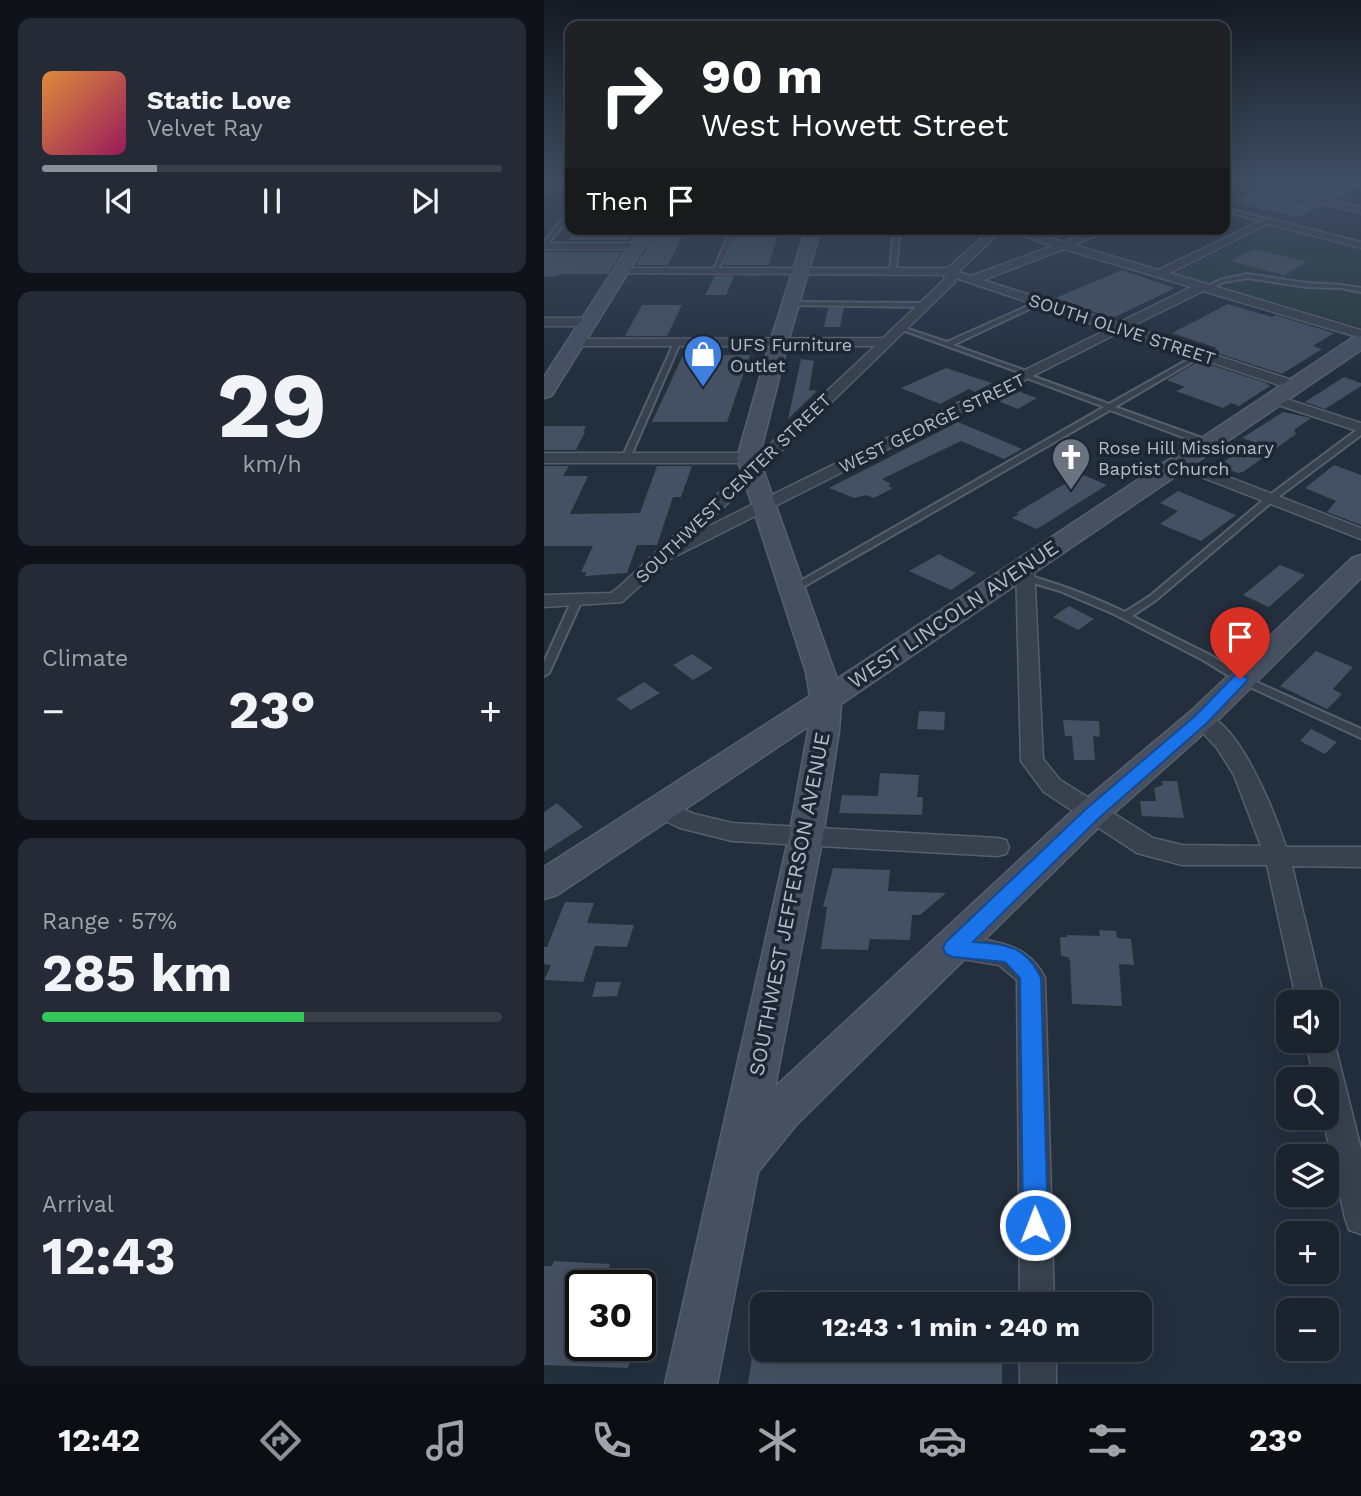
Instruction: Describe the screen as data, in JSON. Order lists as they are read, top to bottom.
{
  "streets": {
    "main road": ["WEST LINCOLN AVENUE", "SOUTHWEST JEFFERSON AVENUE"],
    "street": ["SOUTH OLIVE STREET", "WEST GEORGE STREET", "SOUTHWEST CENTER STREET"]
  },
  "crossings": [
    ["SOUTH OLIVE STREET", "WEST GEORGE STREET"],
    ["SOUTH OLIVE STREET", "SOUTHWEST CENTER STREET"],
    ["SOUTH OLIVE STREET", "WEST LINCOLN AVENUE"],
    ["WEST GEORGE STREET", "SOUTHWEST CENTER STREET"],
    ["WEST GEORGE STREET", "SOUTHWEST JEFFERSON AVENUE"],
    ["SOUTHWEST CENTER STREET", "SOUTHWEST JEFFERSON AVENUE"],
    ["WEST LINCOLN AVENUE", "SOUTHWEST JEFFERSON AVENUE"]
  ],
  "places": {
    "shop": ["UFS Furniture Outlet"],
    "church": ["Rose Hill Missionary Baptist Church"]
  },
  "page": {
    "turn": ["90 m", "West Howett Street"],
    "song": ["Static Love", "Velvet Ray"],
    "then": "Then",
    "tile": [
      ["29", "km/h"],
      "Climate",
      ["Range · 57%", "285 km"],
      ["Arrival", "12:43"]
    ],
    "heat": ["−", "23°", "+"],
    "map_buttons": ["+", "−"],
    "limit": "30",
    "trip": "12:43 · 1 min · 240 m",
    "tabs": ["12:42", "23°"]
  }
}
